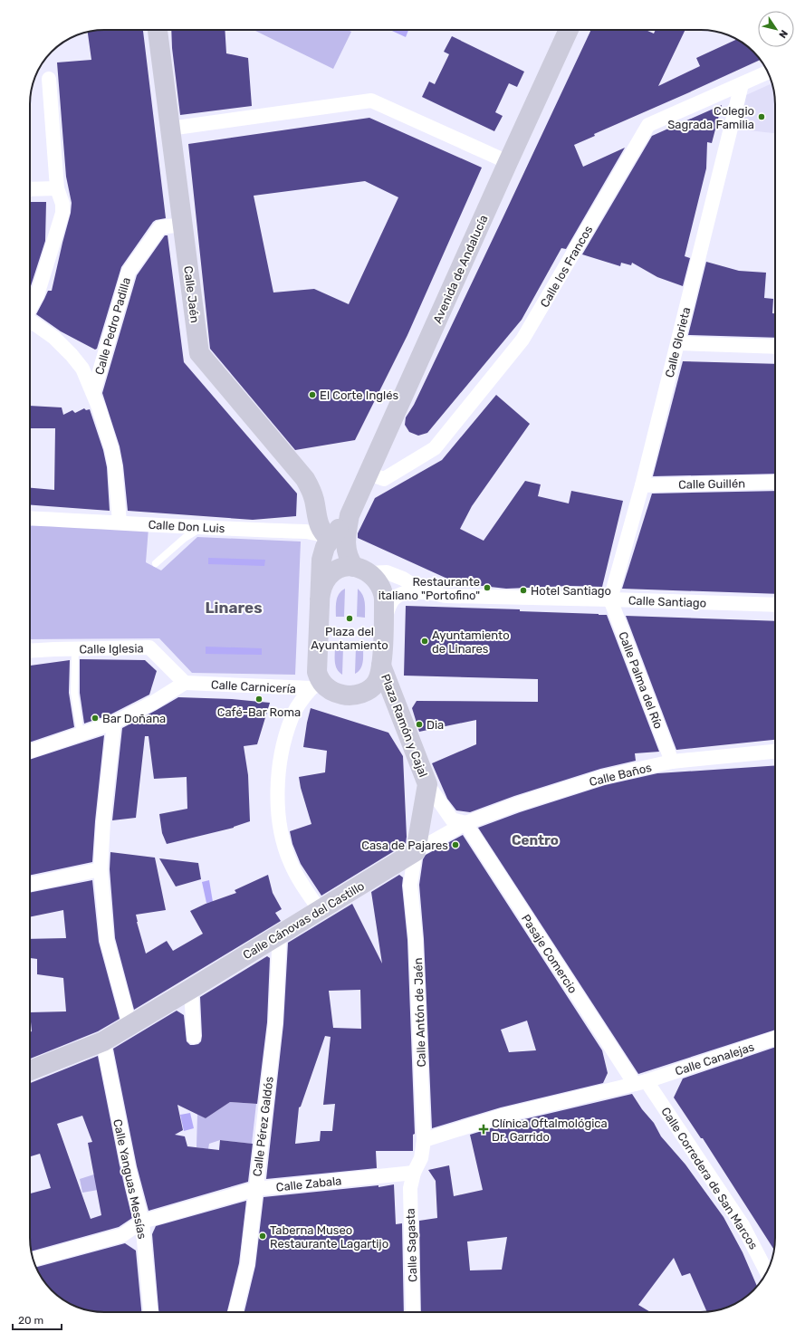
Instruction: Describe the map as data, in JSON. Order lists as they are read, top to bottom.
{
  "streets": {
    "street": [
      "Calle los Francos",
      "Avenida de Andalucía",
      "Calle Jaén",
      "Calle Pedro Padilla",
      "Calle Glorieta",
      "Calle Guillén",
      "Calle Don Luis",
      "Calle Santiago",
      "Calle Iglesia",
      "Calle Palma del Río",
      "Calle Carnicería",
      "Plaza Ramón y Cajal",
      "Calle Baños",
      "Calle Cánovas del Castillo",
      "Pasaje Comercio",
      "Calle Antón de Jaén",
      "Calle Canalejas",
      "Calle Pérez Galdós",
      "Calle Corredera de San Marcos",
      "Calle Yanguas Messías",
      "Calle Zabala",
      "Calle Sagasta"
    ]
  },
  "crossings": [
    ["Calle los Francos", "Avenida de Andalucía"],
    ["Calle los Francos", "Calle Glorieta"],
    ["Calle Jaén", "Calle Pedro Padilla"],
    ["Calle Jaén", "Calle Don Luis"],
    ["Calle Glorieta", "Calle Guillén"],
    ["Calle Glorieta", "Calle Santiago"],
    ["Calle Glorieta", "Calle Palma del Río"],
    ["Calle Santiago", "Calle Palma del Río"],
    ["Calle Iglesia", "Calle Carnicería"],
    ["Calle Palma del Río", "Calle Baños"],
    ["Plaza Ramón y Cajal", "Calle Baños"],
    ["Plaza Ramón y Cajal", "Calle Cánovas del Castillo"],
    ["Plaza Ramón y Cajal", "Pasaje Comercio"],
    ["Plaza Ramón y Cajal", "Calle Antón de Jaén"],
    ["Calle Baños", "Pasaje Comercio"],
    ["Calle Cánovas del Castillo", "Calle Antón de Jaén"],
    ["Calle Cánovas del Castillo", "Calle Pérez Galdós"],
    ["Calle Cánovas del Castillo", "Calle Yanguas Messías"],
    ["Pasaje Comercio", "Calle Canalejas"],
    ["Pasaje Comercio", "Calle Corredera de San Marcos"],
    ["Calle Antón de Jaén", "Calle Canalejas"],
    ["Calle Antón de Jaén", "Calle Zabala"],
    ["Calle Antón de Jaén", "Calle Sagasta"],
    ["Calle Canalejas", "Calle Corredera de San Marcos"],
    ["Calle Pérez Galdós", "Calle Zabala"],
    ["Calle Yanguas Messías", "Calle Zabala"],
    ["Calle Zabala", "Calle Sagasta"]
  ],
  "districts": ["Linares", "Centro"],
  "places": {
    "other": [
      "Colegio Sagrada Familia",
      "El Corte Inglés",
      "Restaurante italiano \"Portofino\"",
      "Hotel Santiago",
      "Plaza del Ayuntamiento",
      "Ayuntamiento de Linares",
      "Café-Bar Roma",
      "Bar Doñana",
      "Dia",
      "Casa de Pajares",
      "Taberna Museo Restaurante Lagartijo"
    ],
    "health": ["Clínica Oftalmológica Dr. Garrido"]
  },
  "scale_bar": "20 m",
  "north": "bottom right"
}
